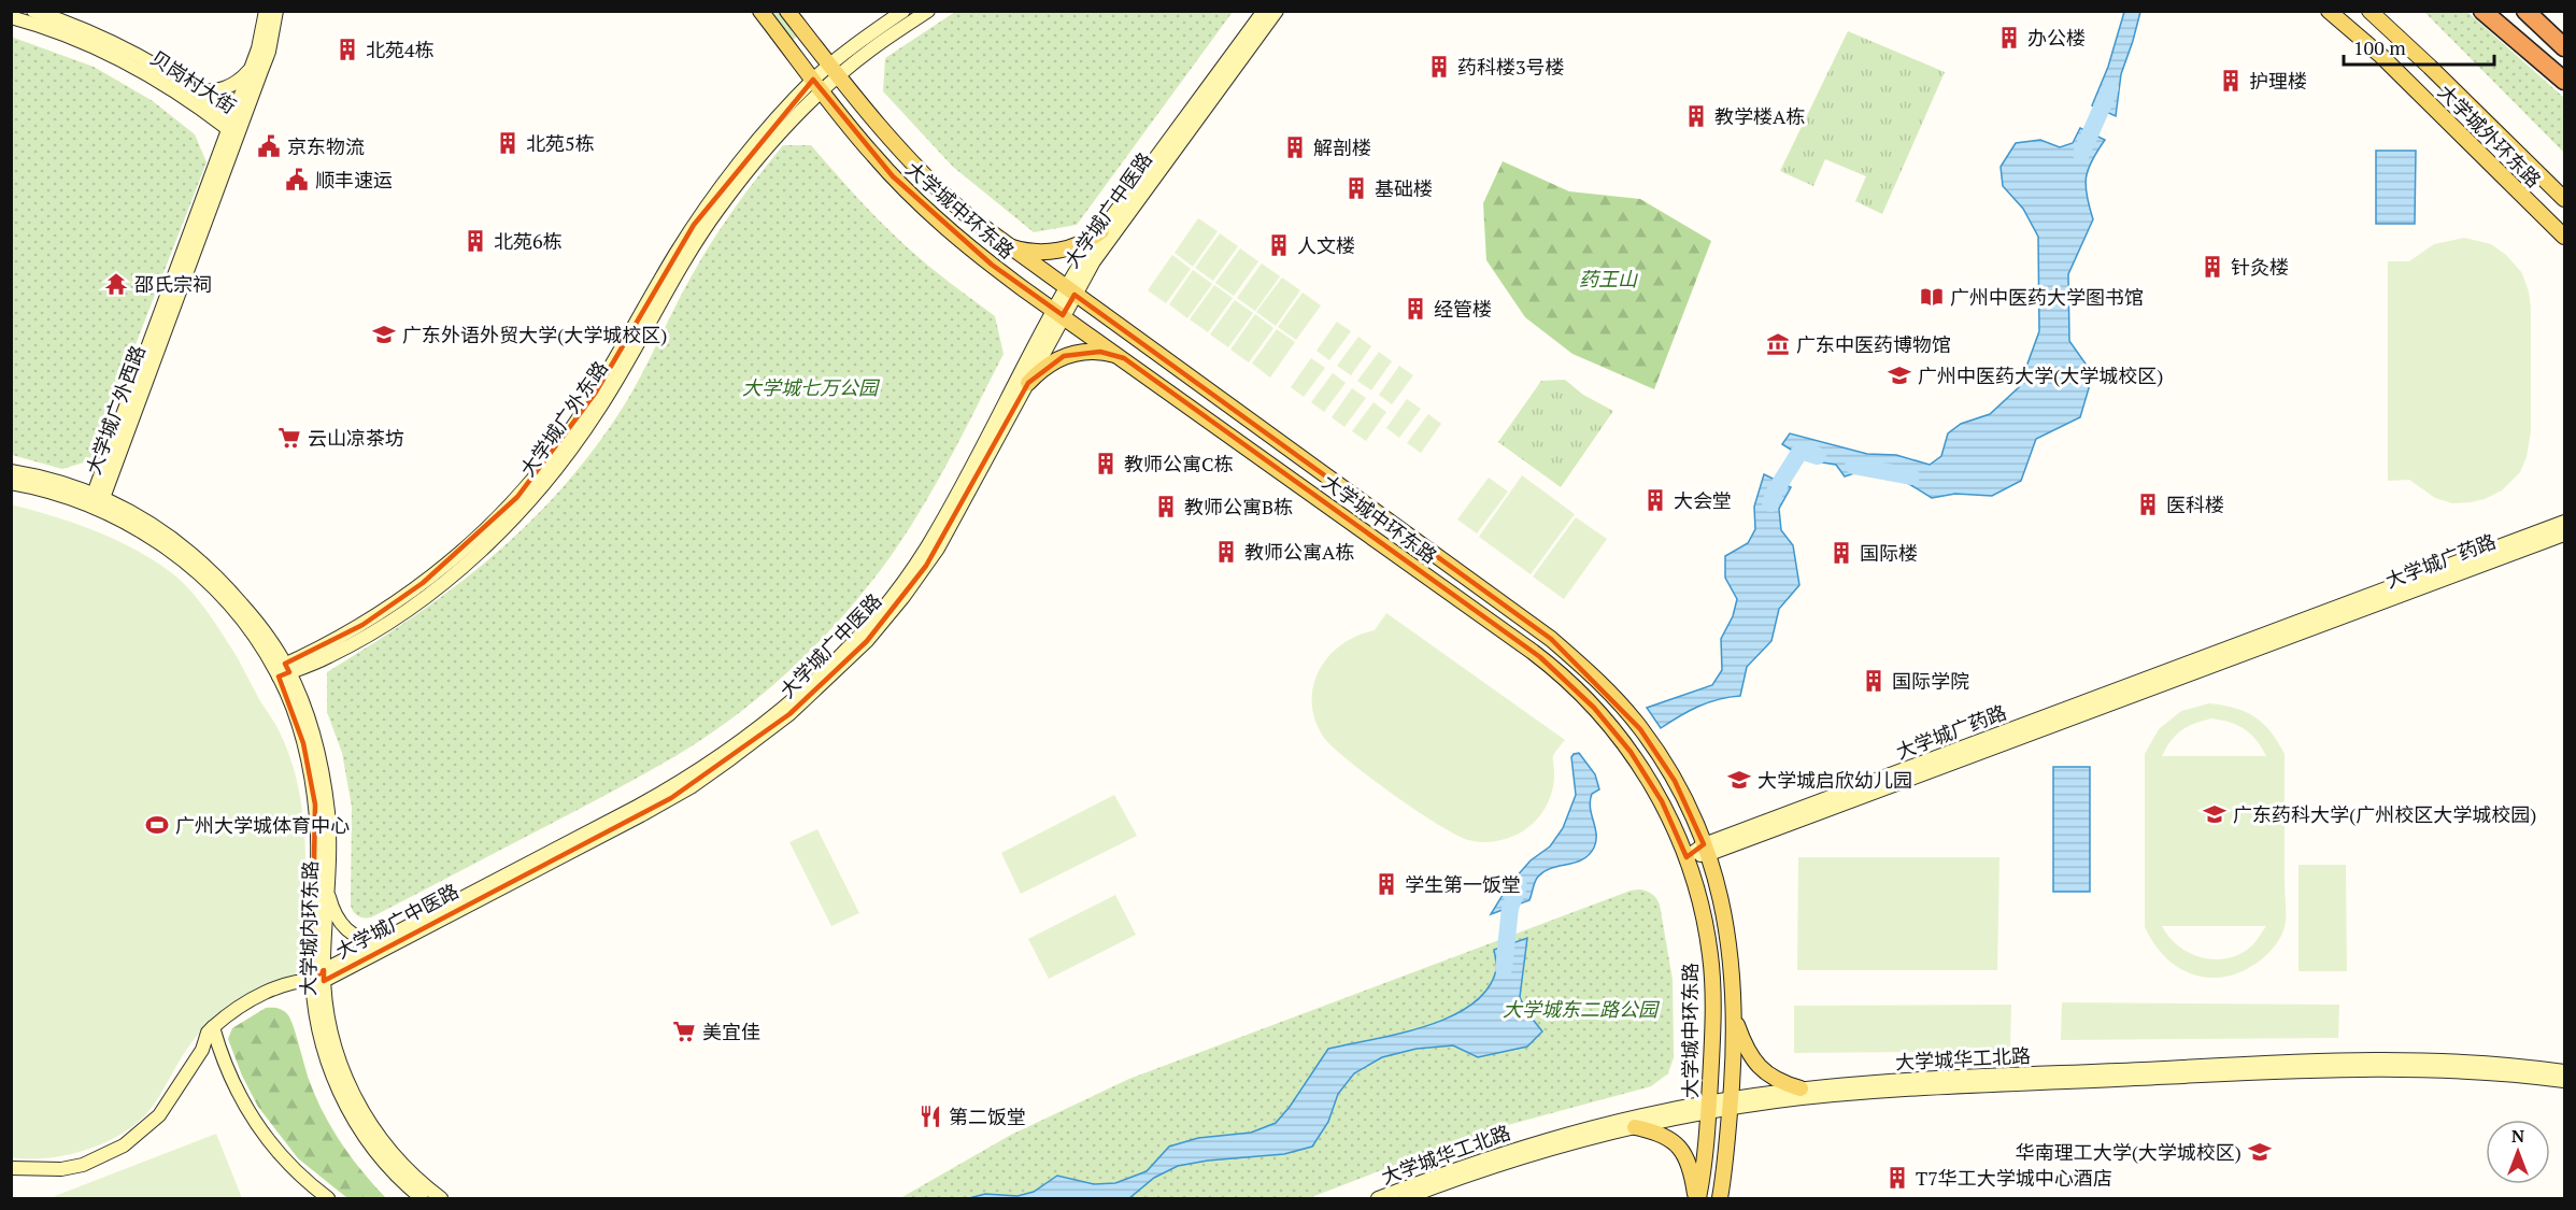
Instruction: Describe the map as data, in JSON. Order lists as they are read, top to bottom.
{
  "streets": {
    "main road": [
      "贝岗村大街",
      "大学城外环东路",
      "大学城中环东路",
      "大学城广中医路",
      "大学城广外西路",
      "大学城广外东路",
      "大学城广药路",
      "大学城内环东路",
      "大学城华工北路"
    ]
  },
  "crossings": [
    ["贝岗村大街", "大学城广外西路"],
    ["大学城中环东路", "大学城广中医路"],
    ["大学城中环东路", "大学城广外东路"],
    ["大学城中环东路", "大学城广药路"],
    ["大学城中环东路", "大学城华工北路"],
    ["大学城广中医路", "大学城内环东路"],
    ["大学城广外西路", "大学城内环东路"],
    ["大学城广外东路", "大学城内环东路"]
  ],
  "parks": ["药王山", "大学城七万公园", "大学城东二路公园"],
  "places": {
    "building": [
      "办公楼",
      "北苑4栋",
      "药科楼3号楼",
      "护理楼",
      "教学楼A栋",
      "北苑5栋",
      "解剖楼",
      "基础楼",
      "北苑6栋",
      "人文楼",
      "针灸楼",
      "经管楼",
      "教师公寓C栋",
      "大会堂",
      "医科楼",
      "教师公寓B栋",
      "教师公寓A栋",
      "国际楼",
      "国际学院",
      "学生第一饭堂",
      "T7华工大学城中心酒店"
    ],
    "public building": ["京东物流", "顺丰速运"],
    "temple": ["邵氏宗祠"],
    "library": ["广州中医药大学图书馆"],
    "school or university": [
      "广东外语外贸大学(大学城校区)",
      "广州中医药大学(大学城校区)",
      "大学城启欣幼儿园",
      "广东药科大学(广州校区大学城校园)",
      "华南理工大学(大学城校区)"
    ],
    "museum": ["广东中医药博物馆"],
    "supermarket": ["云山凉茶坊", "美宜佳"],
    "sports": ["广州大学城体育中心"],
    "restaurant": ["第二饭堂"]
  },
  "scale_bar": "100 m",
  "north": "top"
}
